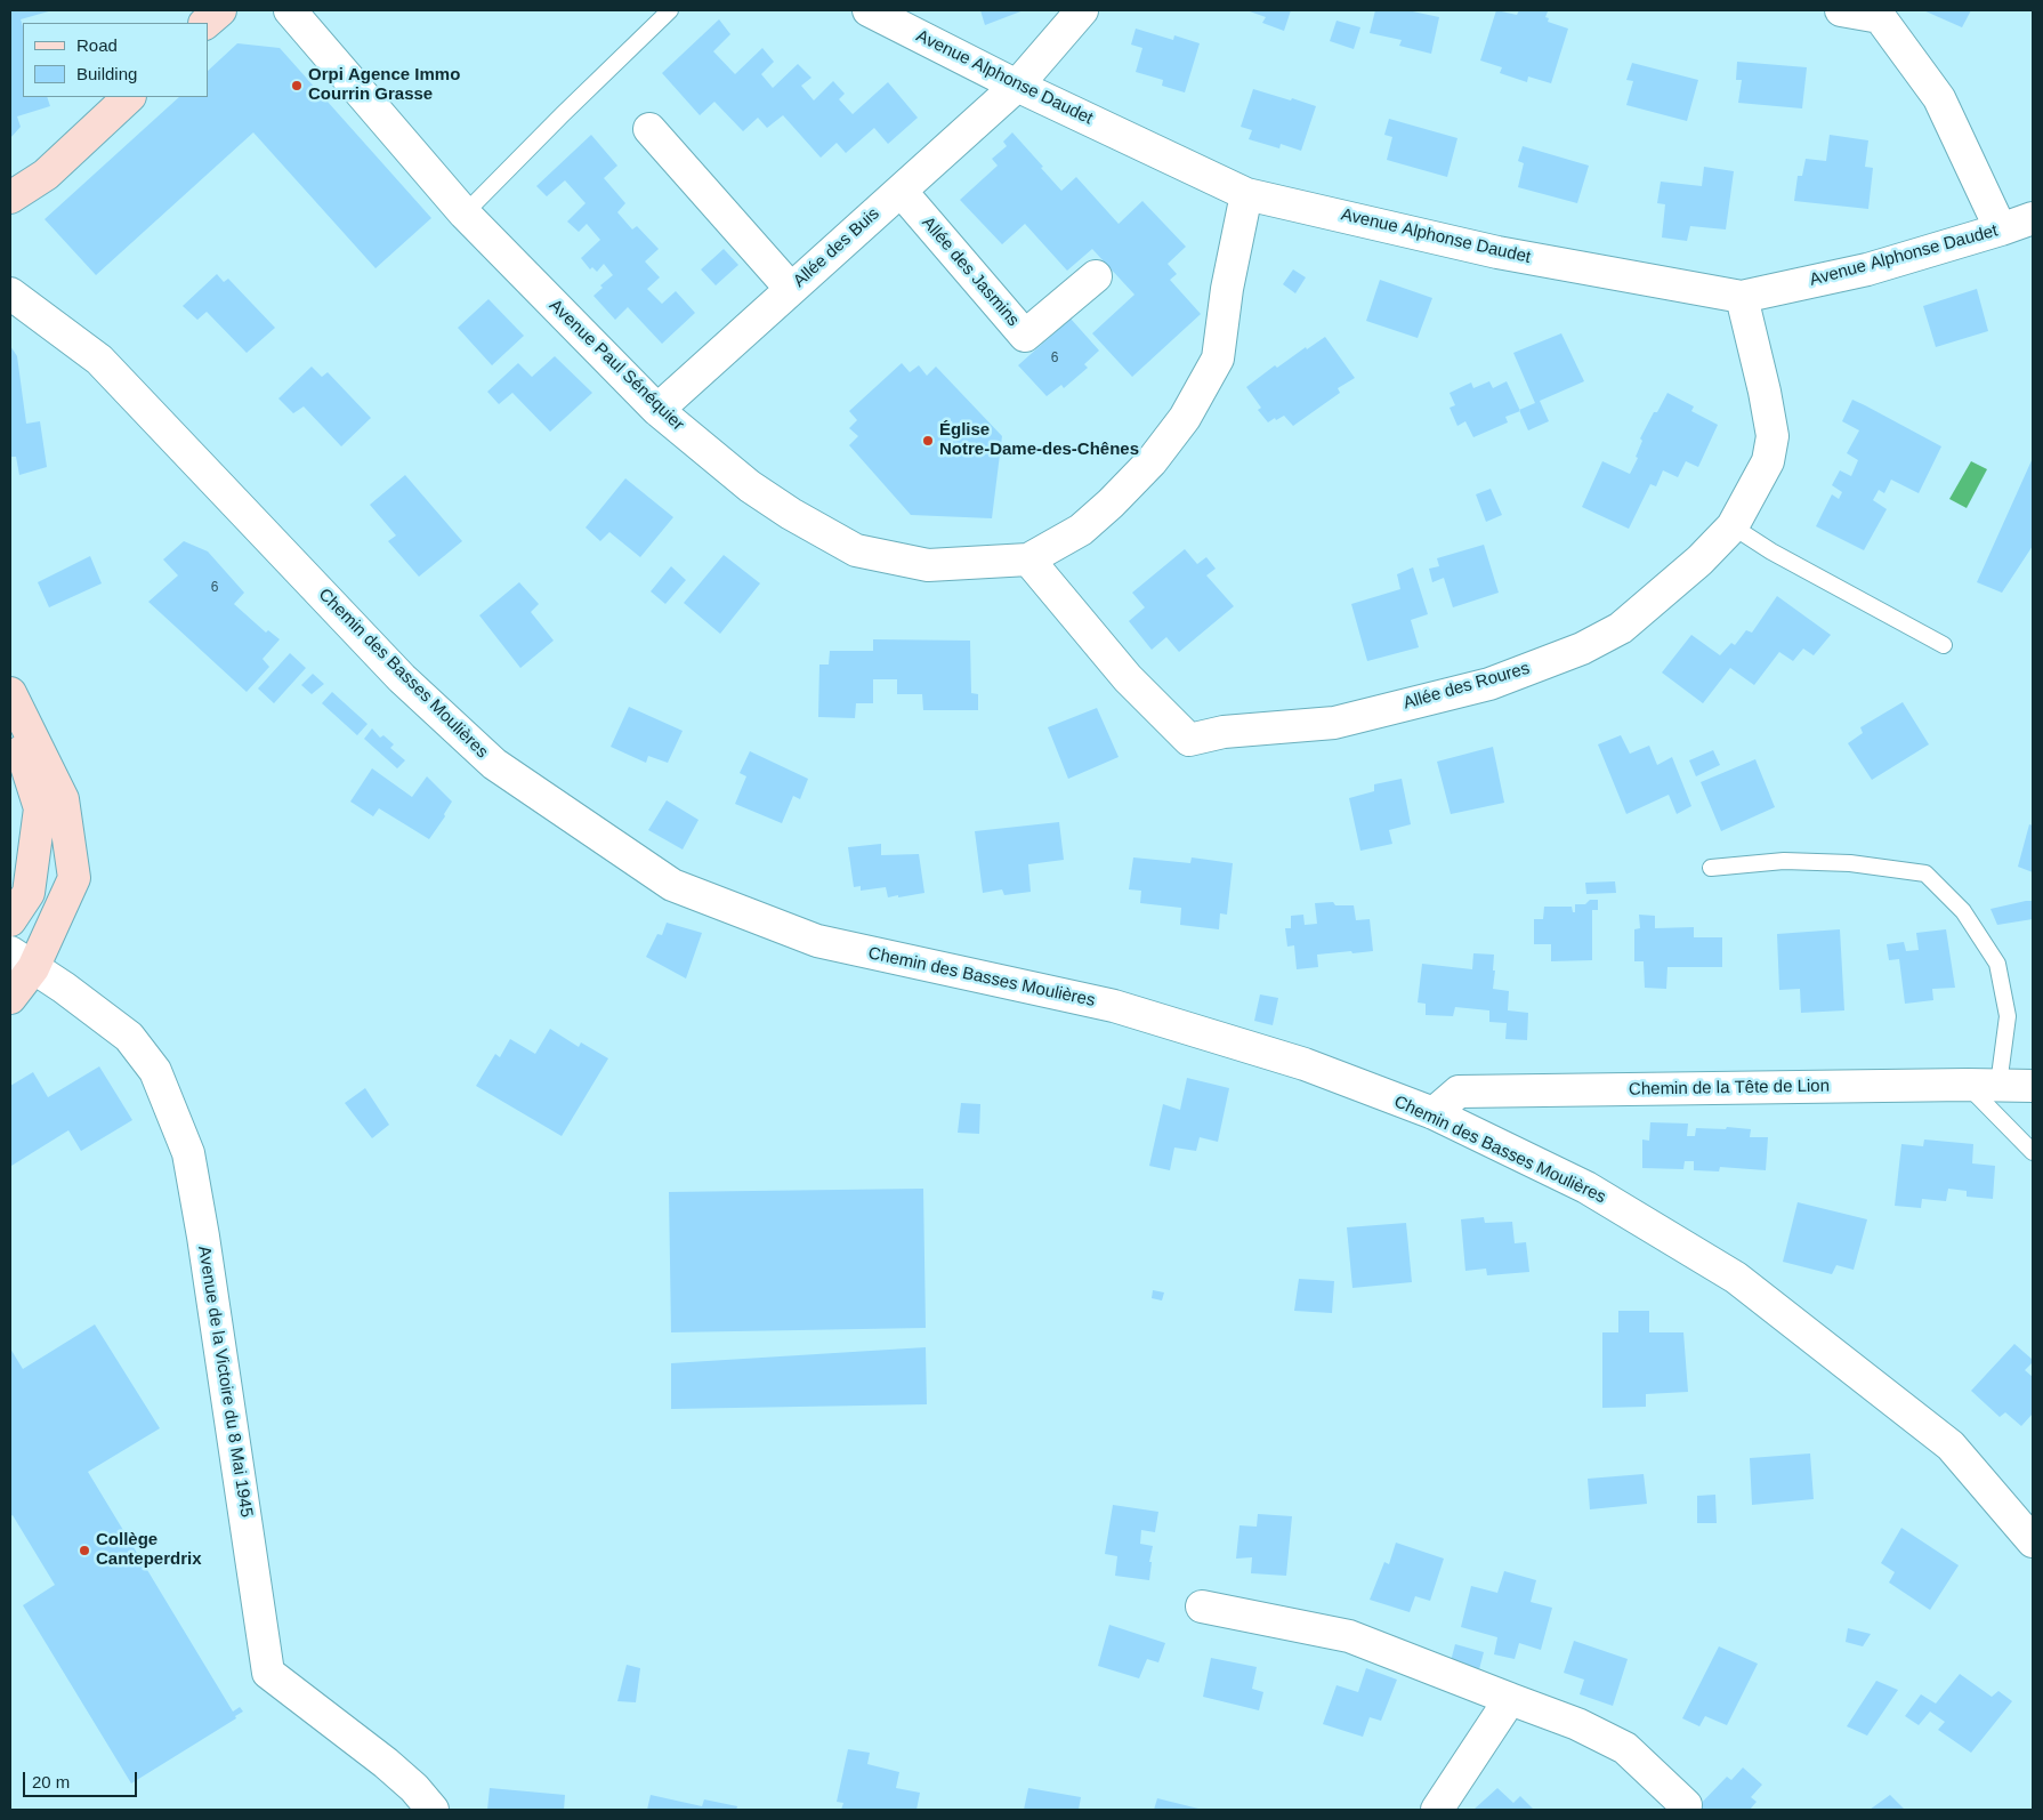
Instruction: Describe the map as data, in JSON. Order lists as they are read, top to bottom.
{
  "streets": {
    "street": [
      "Avenue Alphonse Daudet",
      "Allée des Buis",
      "Allée des Jasmins",
      "Avenue Paul Sénéquier",
      "Chemin des Basses Moulières",
      "Allée des Roures",
      "Chemin de la Tête de Lion",
      "Avenue de la Victoire du 8 Mai 1945"
    ]
  },
  "crossings": [
    ["Avenue Alphonse Daudet", "Allée des Buis"],
    ["Avenue Alphonse Daudet", "Avenue Paul Sénéquier"],
    ["Avenue Alphonse Daudet", "Allée des Roures"],
    ["Allée des Buis", "Allée des Jasmins"],
    ["Allée des Buis", "Avenue Paul Sénéquier"],
    ["Avenue Paul Sénéquier", "Allée des Roures"],
    ["Chemin des Basses Moulières", "Chemin de la Tête de Lion"]
  ],
  "places": ["Orpi Agence Immo Courrin Grasse", "Église Notre-Dame-des-Chênes", "Collège Canteperdrix"],
  "house_numbers": ["6", "6"],
  "legend": ["Road", "Building"],
  "scale_bar": "20 m"
}
